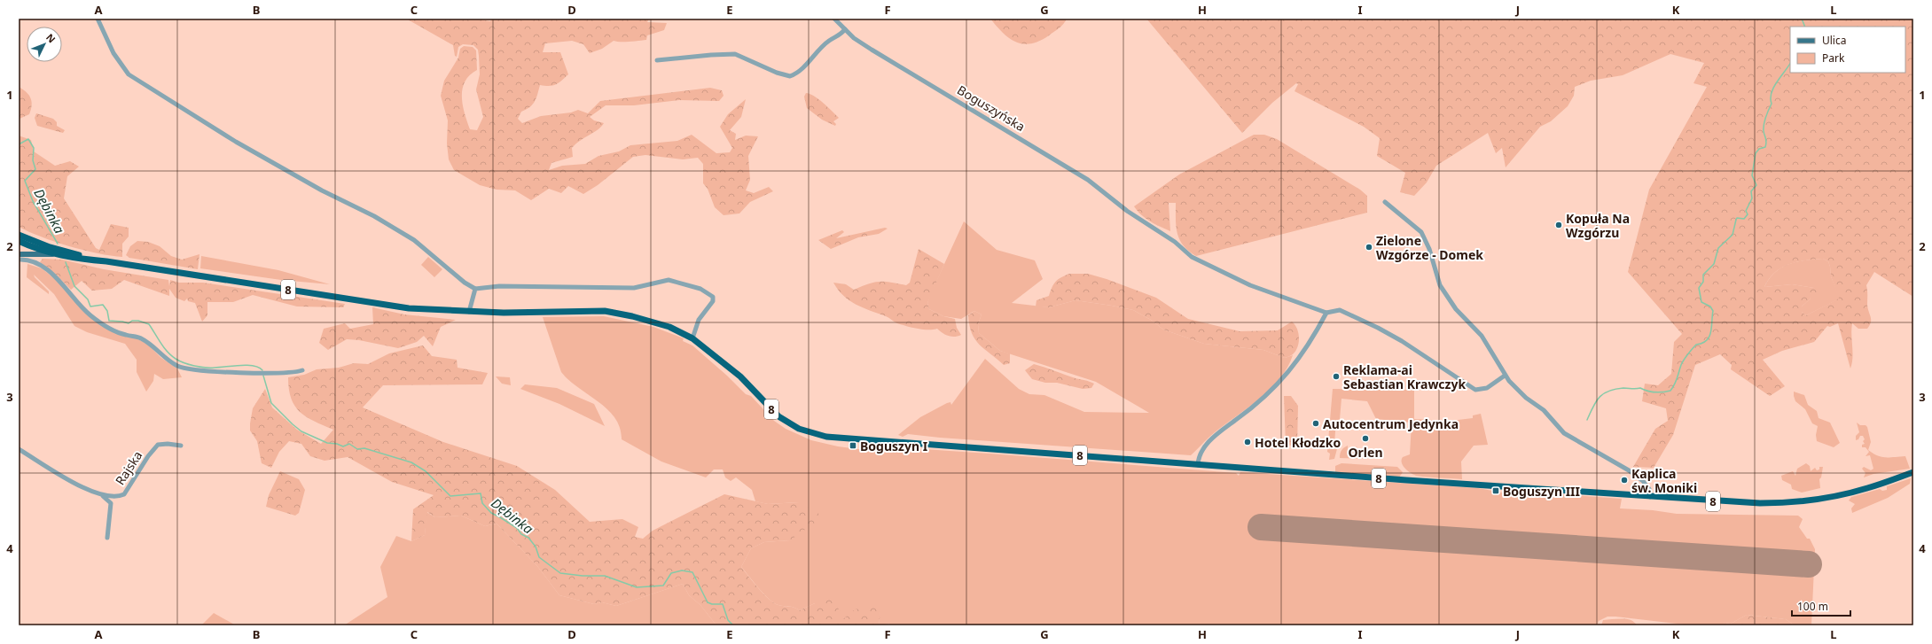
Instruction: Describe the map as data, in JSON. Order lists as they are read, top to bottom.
{
  "streets": {
    "highway": ["8"],
    "street": ["Boguszyńska", "Rajska"]
  },
  "water": ["Dębinka"],
  "places": {
    "other": [
      "Kopuła Na Wzgórzu",
      "Zielone Wzgórze - Domek",
      "Reklama-ai Sebastian Krawczyk",
      "Autocentrum Jedynka",
      "Orlen",
      "Hotel Kłodzko",
      "Kaplica św. Moniki"
    ],
    "transit": ["Boguszyn I", "Boguszyn III"]
  },
  "legend": ["Ulica", "Park"],
  "scale_bar": "100 m",
  "north": "top right",
  "grid": {
    "columns": [
      "A",
      "B",
      "C",
      "D",
      "E",
      "F",
      "G",
      "H",
      "I",
      "J",
      "K",
      "L"
    ],
    "rows": [
      "1",
      "2",
      "3",
      "4"
    ]
  }
}
